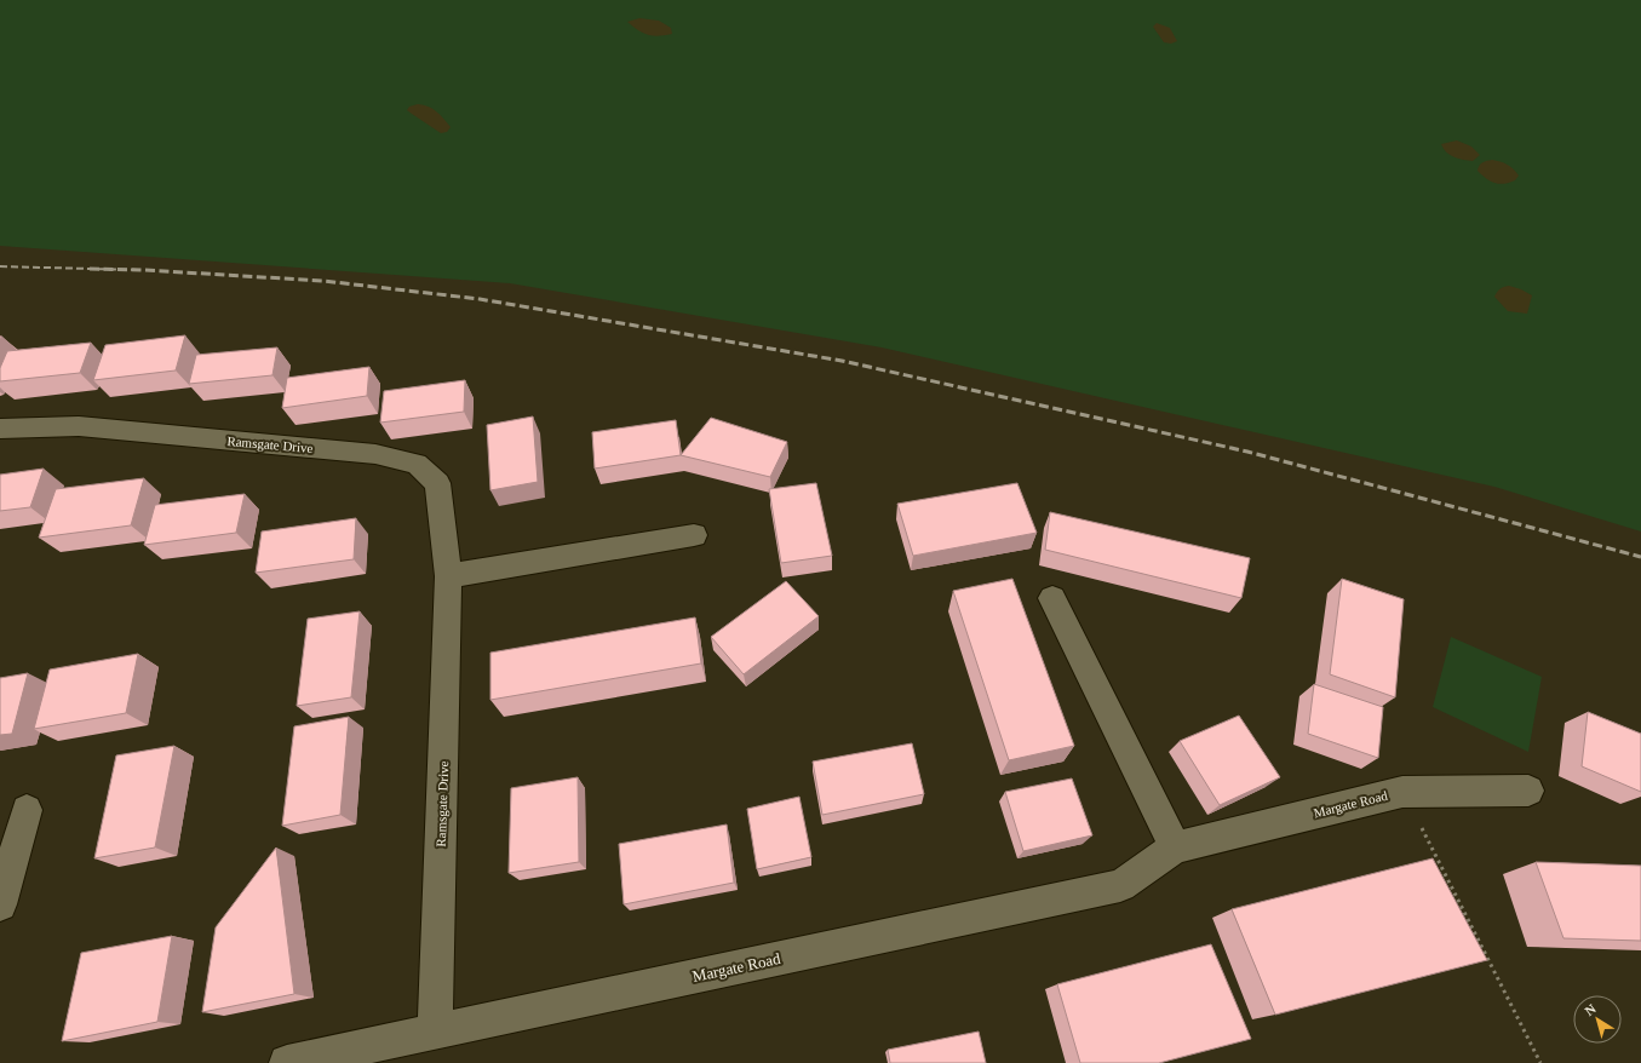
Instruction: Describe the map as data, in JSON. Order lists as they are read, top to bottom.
{
  "streets": {
    "street": ["Ramsgate Drive", "Margate Road"]
  },
  "crossings": [
    ["Ramsgate Drive", "Margate Road"]
  ],
  "north": "top left"
}
